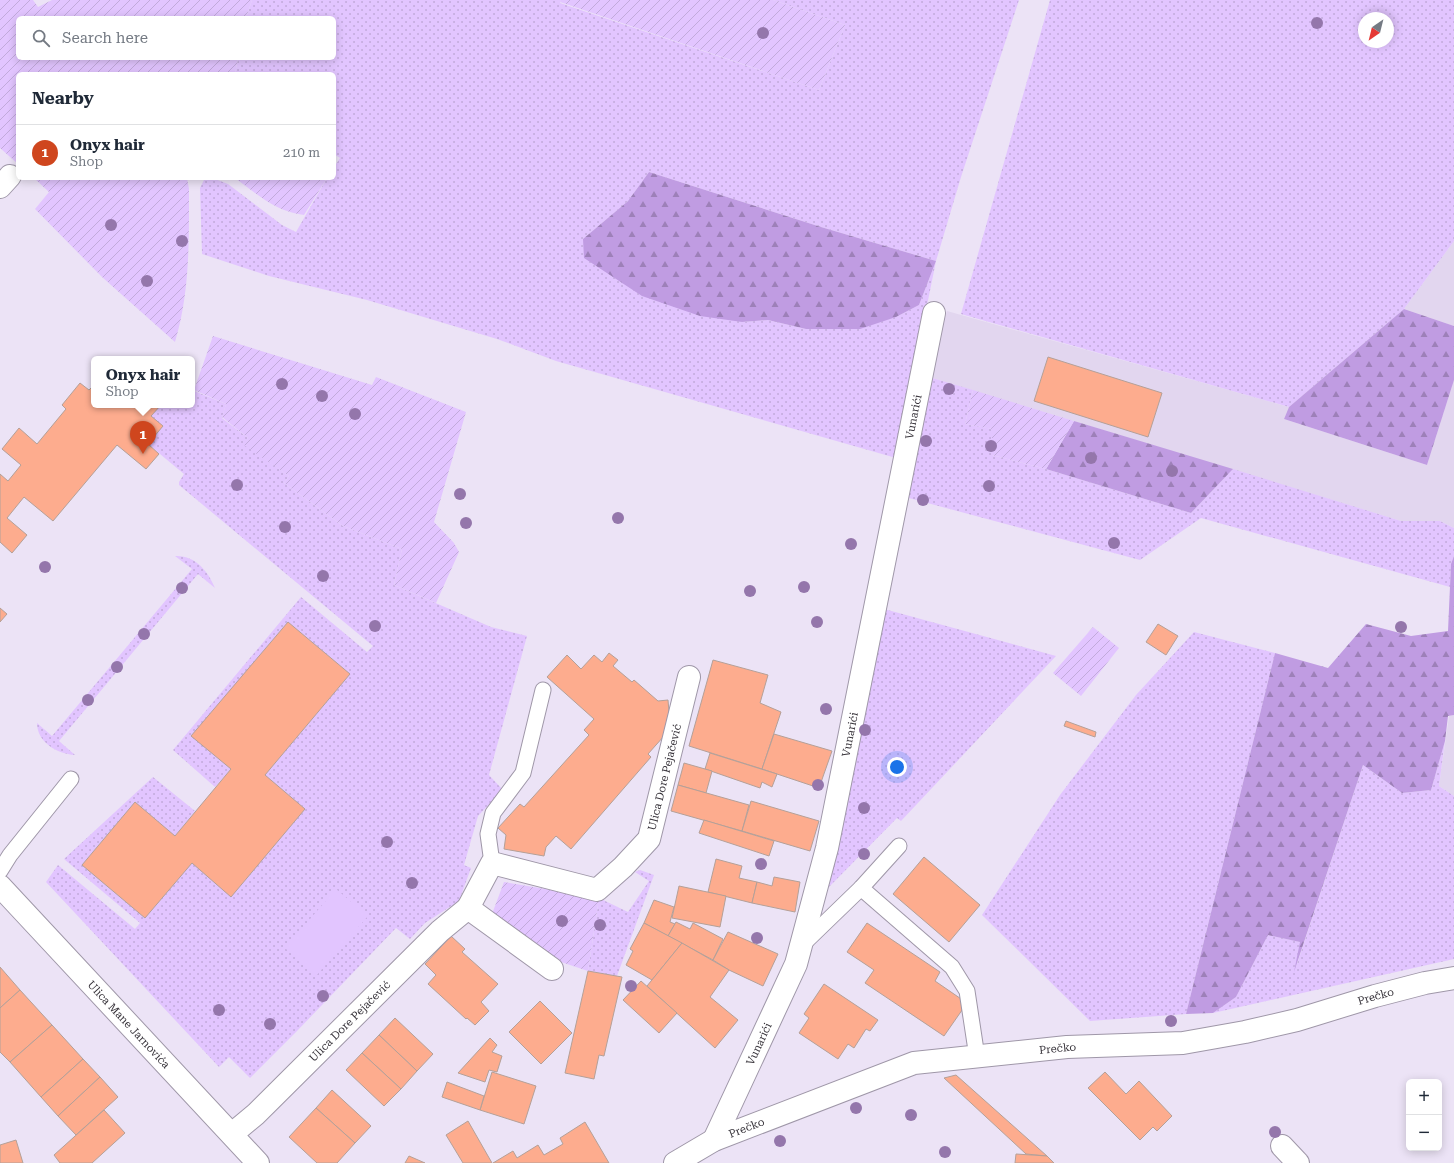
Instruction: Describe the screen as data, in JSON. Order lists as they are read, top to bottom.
{
  "streets": {
    "street": [
      "Vunarići",
      "Ulica Dore Pejačević",
      "Prečko",
      "Ulica Mane Jarnovića"
    ]
  },
  "crossings": [
    ["Vunarići", "Prečko"],
    ["Ulica Dore Pejačević", "Ulica Mane Jarnovića"]
  ],
  "north": "bottom left",
  "page": {
    "search": "Search here",
    "heading": "Nearby",
    "list": [
      {
        "mark": "1",
        "name": "Onyx hair",
        "note": "Shop",
        "value": "210 m"
      }
    ],
    "popup": ["Onyx hair", "Shop"],
    "pins": "1",
    "map_buttons": ["+", "−"]
  }
}
